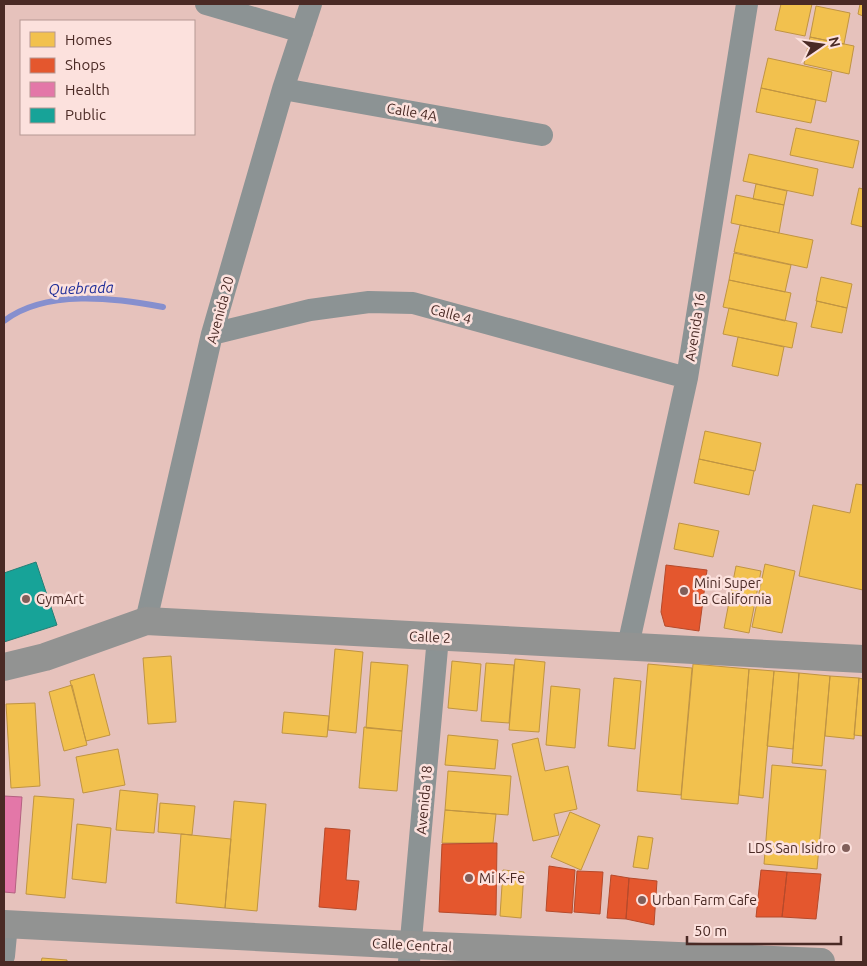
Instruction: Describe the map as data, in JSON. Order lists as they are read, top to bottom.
{
  "streets": {
    "main road": ["Calle 2", "Calle Central"],
    "street": [
      "Calle 4A",
      "Avenida 20",
      "Calle 4",
      "Avenida 16",
      "Avenida 18"
    ]
  },
  "crossings": [
    ["Calle 4A", "Avenida 20"],
    ["Avenida 20", "Calle 4"],
    ["Avenida 20", "Calle 2"],
    ["Calle 4", "Avenida 16"],
    ["Avenida 16", "Calle 2"],
    ["Calle 2", "Avenida 18"],
    ["Avenida 18", "Calle Central"]
  ],
  "water": ["Quebrada"],
  "places": [
    "Mini Super La California",
    "GymArt",
    "LDS San Isidro",
    "Mi K-Fe",
    "Urban Farm Cafe"
  ],
  "legend": [
    "Homes",
    "Shops",
    "Health",
    "Public"
  ],
  "scale_bar": "50 m",
  "north": "right"
}
